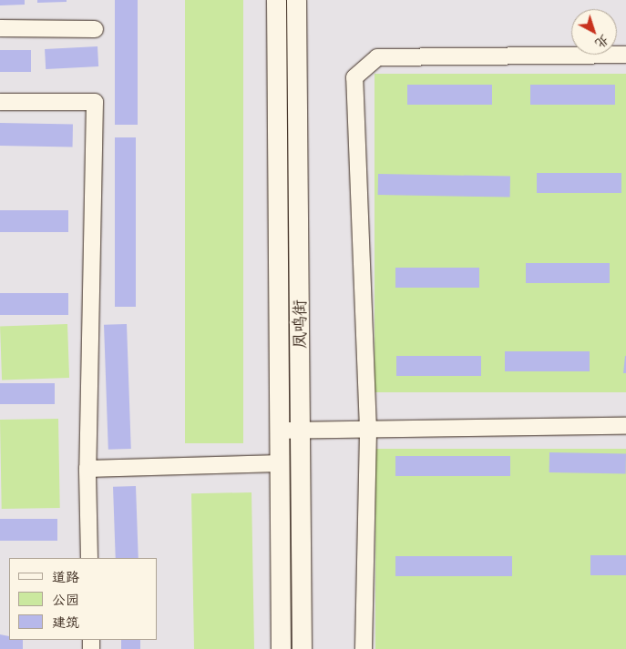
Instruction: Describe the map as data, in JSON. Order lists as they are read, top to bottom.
{
  "streets": {
    "main road": ["凤鸣街"]
  },
  "legend": ["道路", "公园", "建筑"],
  "north": "bottom right"
}
